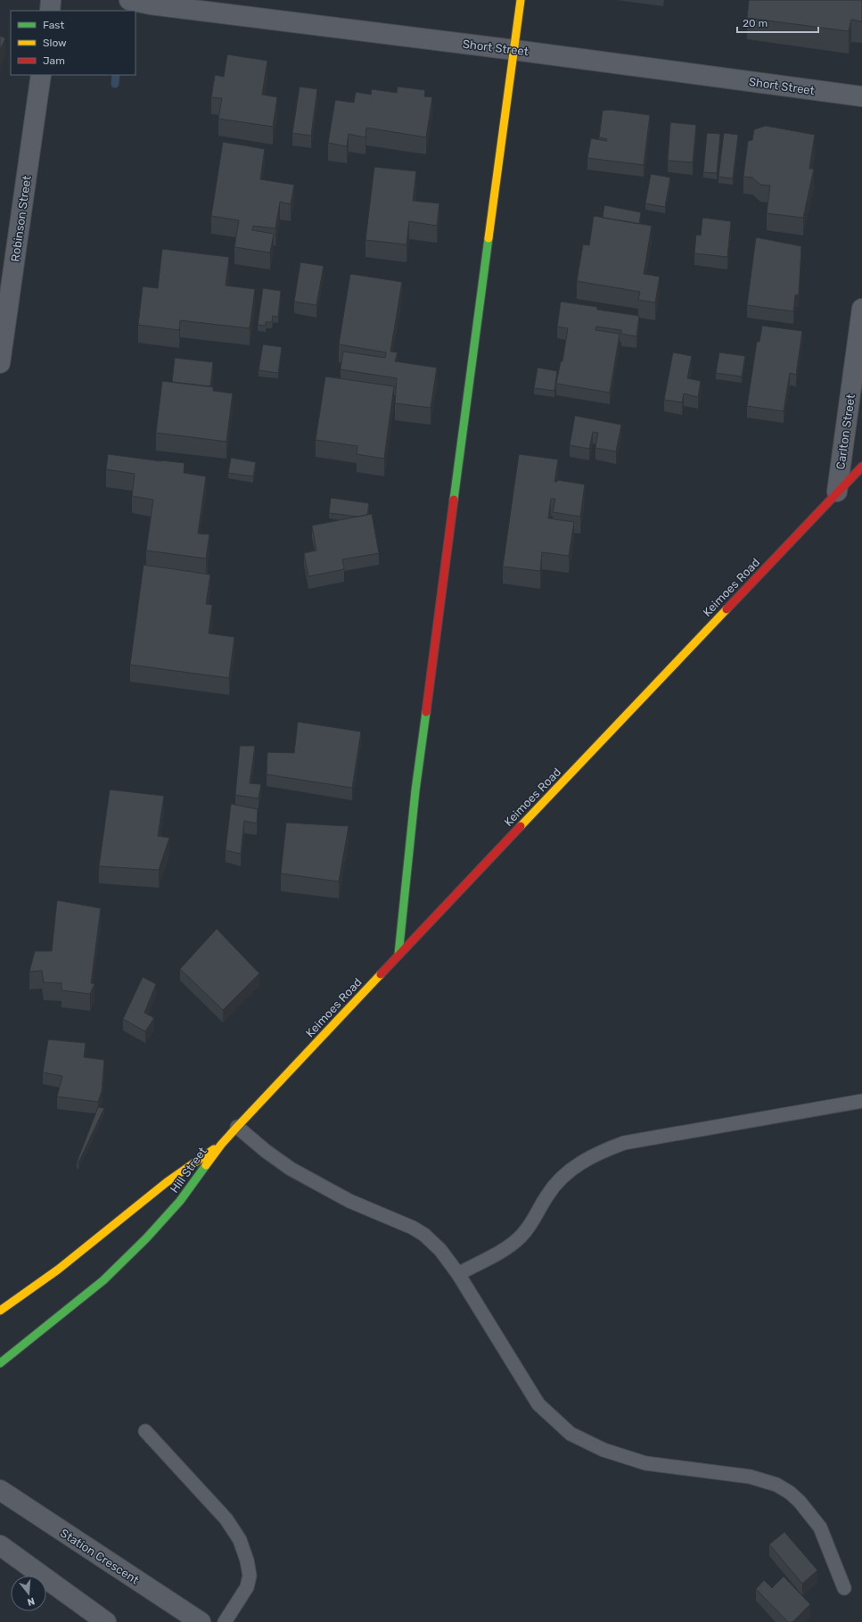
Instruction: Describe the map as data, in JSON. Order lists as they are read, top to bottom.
{
  "streets": {
    "street": [
      "Short Street",
      "Robinson Street",
      "Carlton Street",
      "Keimoes Road",
      "Hill Street",
      "Station Crescent"
    ]
  },
  "crossings": [
    ["Carlton Street", "Keimoes Road"],
    ["Keimoes Road", "Hill Street"]
  ],
  "legend": ["Fast", "Slow", "Jam"],
  "scale_bar": "20 m",
  "north": "bottom"
}
